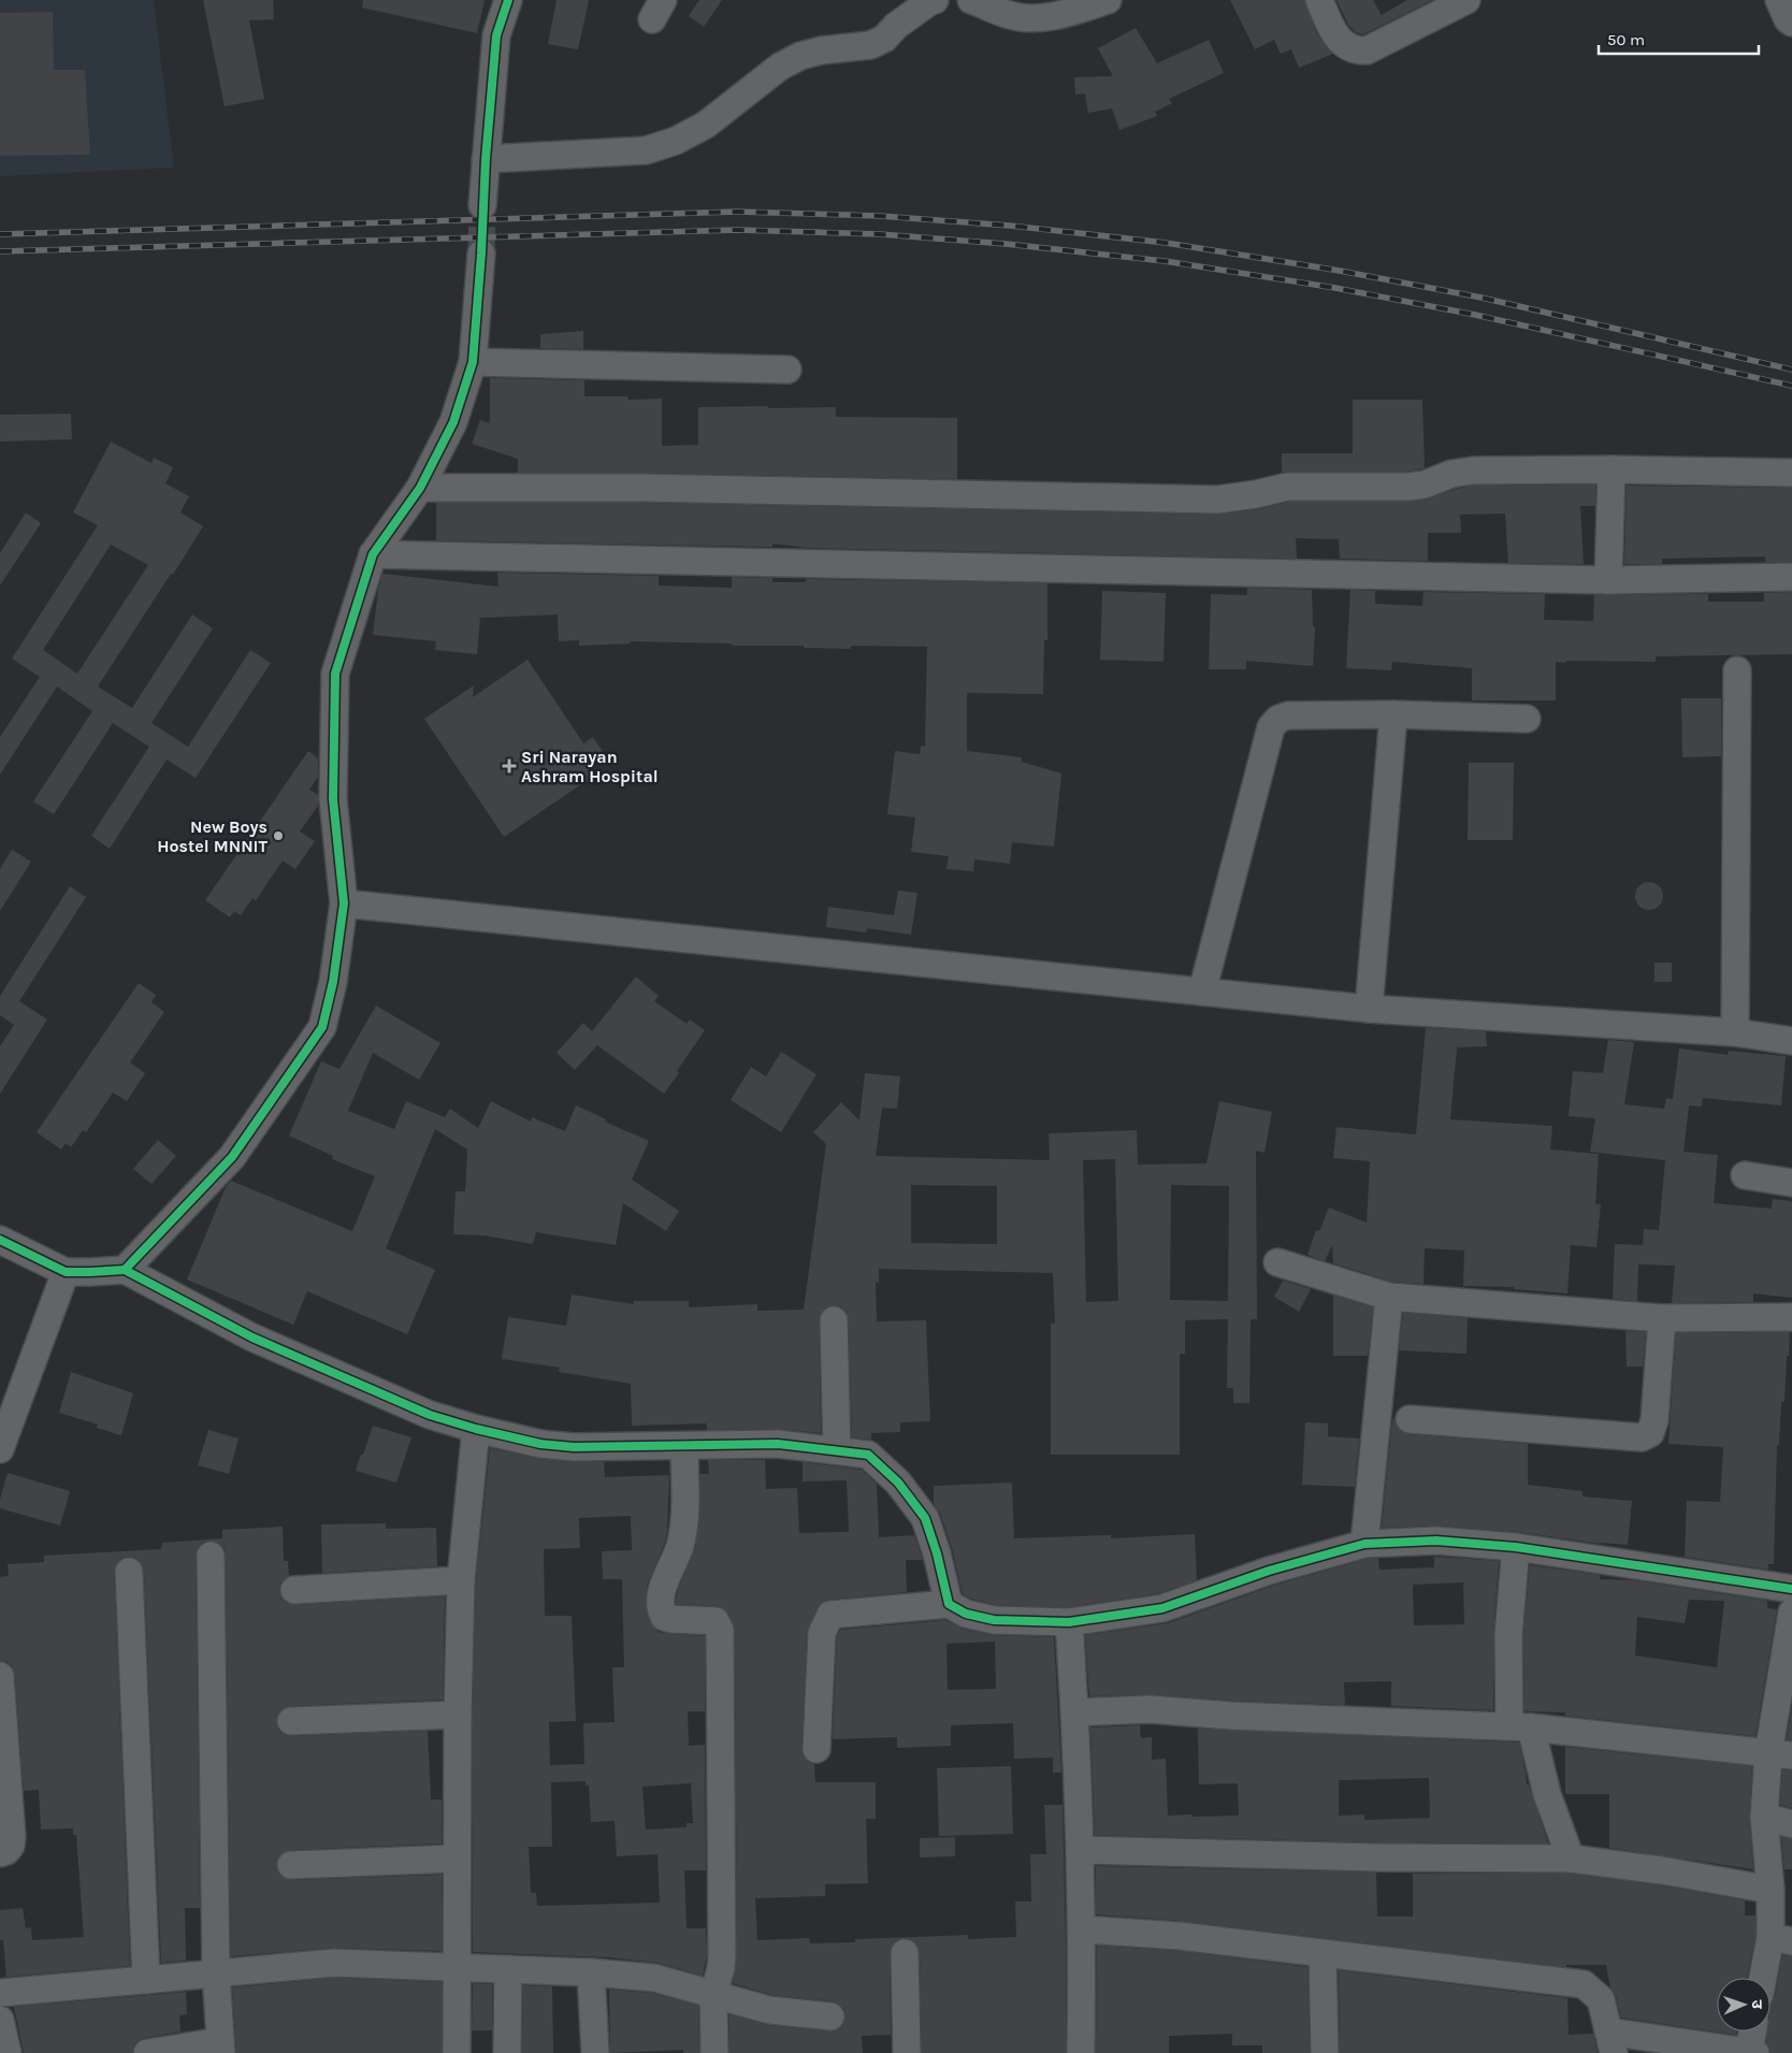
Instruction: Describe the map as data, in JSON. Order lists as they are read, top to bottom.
{
  "places": {
    "health": ["Sri Narayan Ashram Hospital"],
    "other": ["New Boys Hostel MNNIT"]
  },
  "scale_bar": "50 m",
  "north": "right"
}
